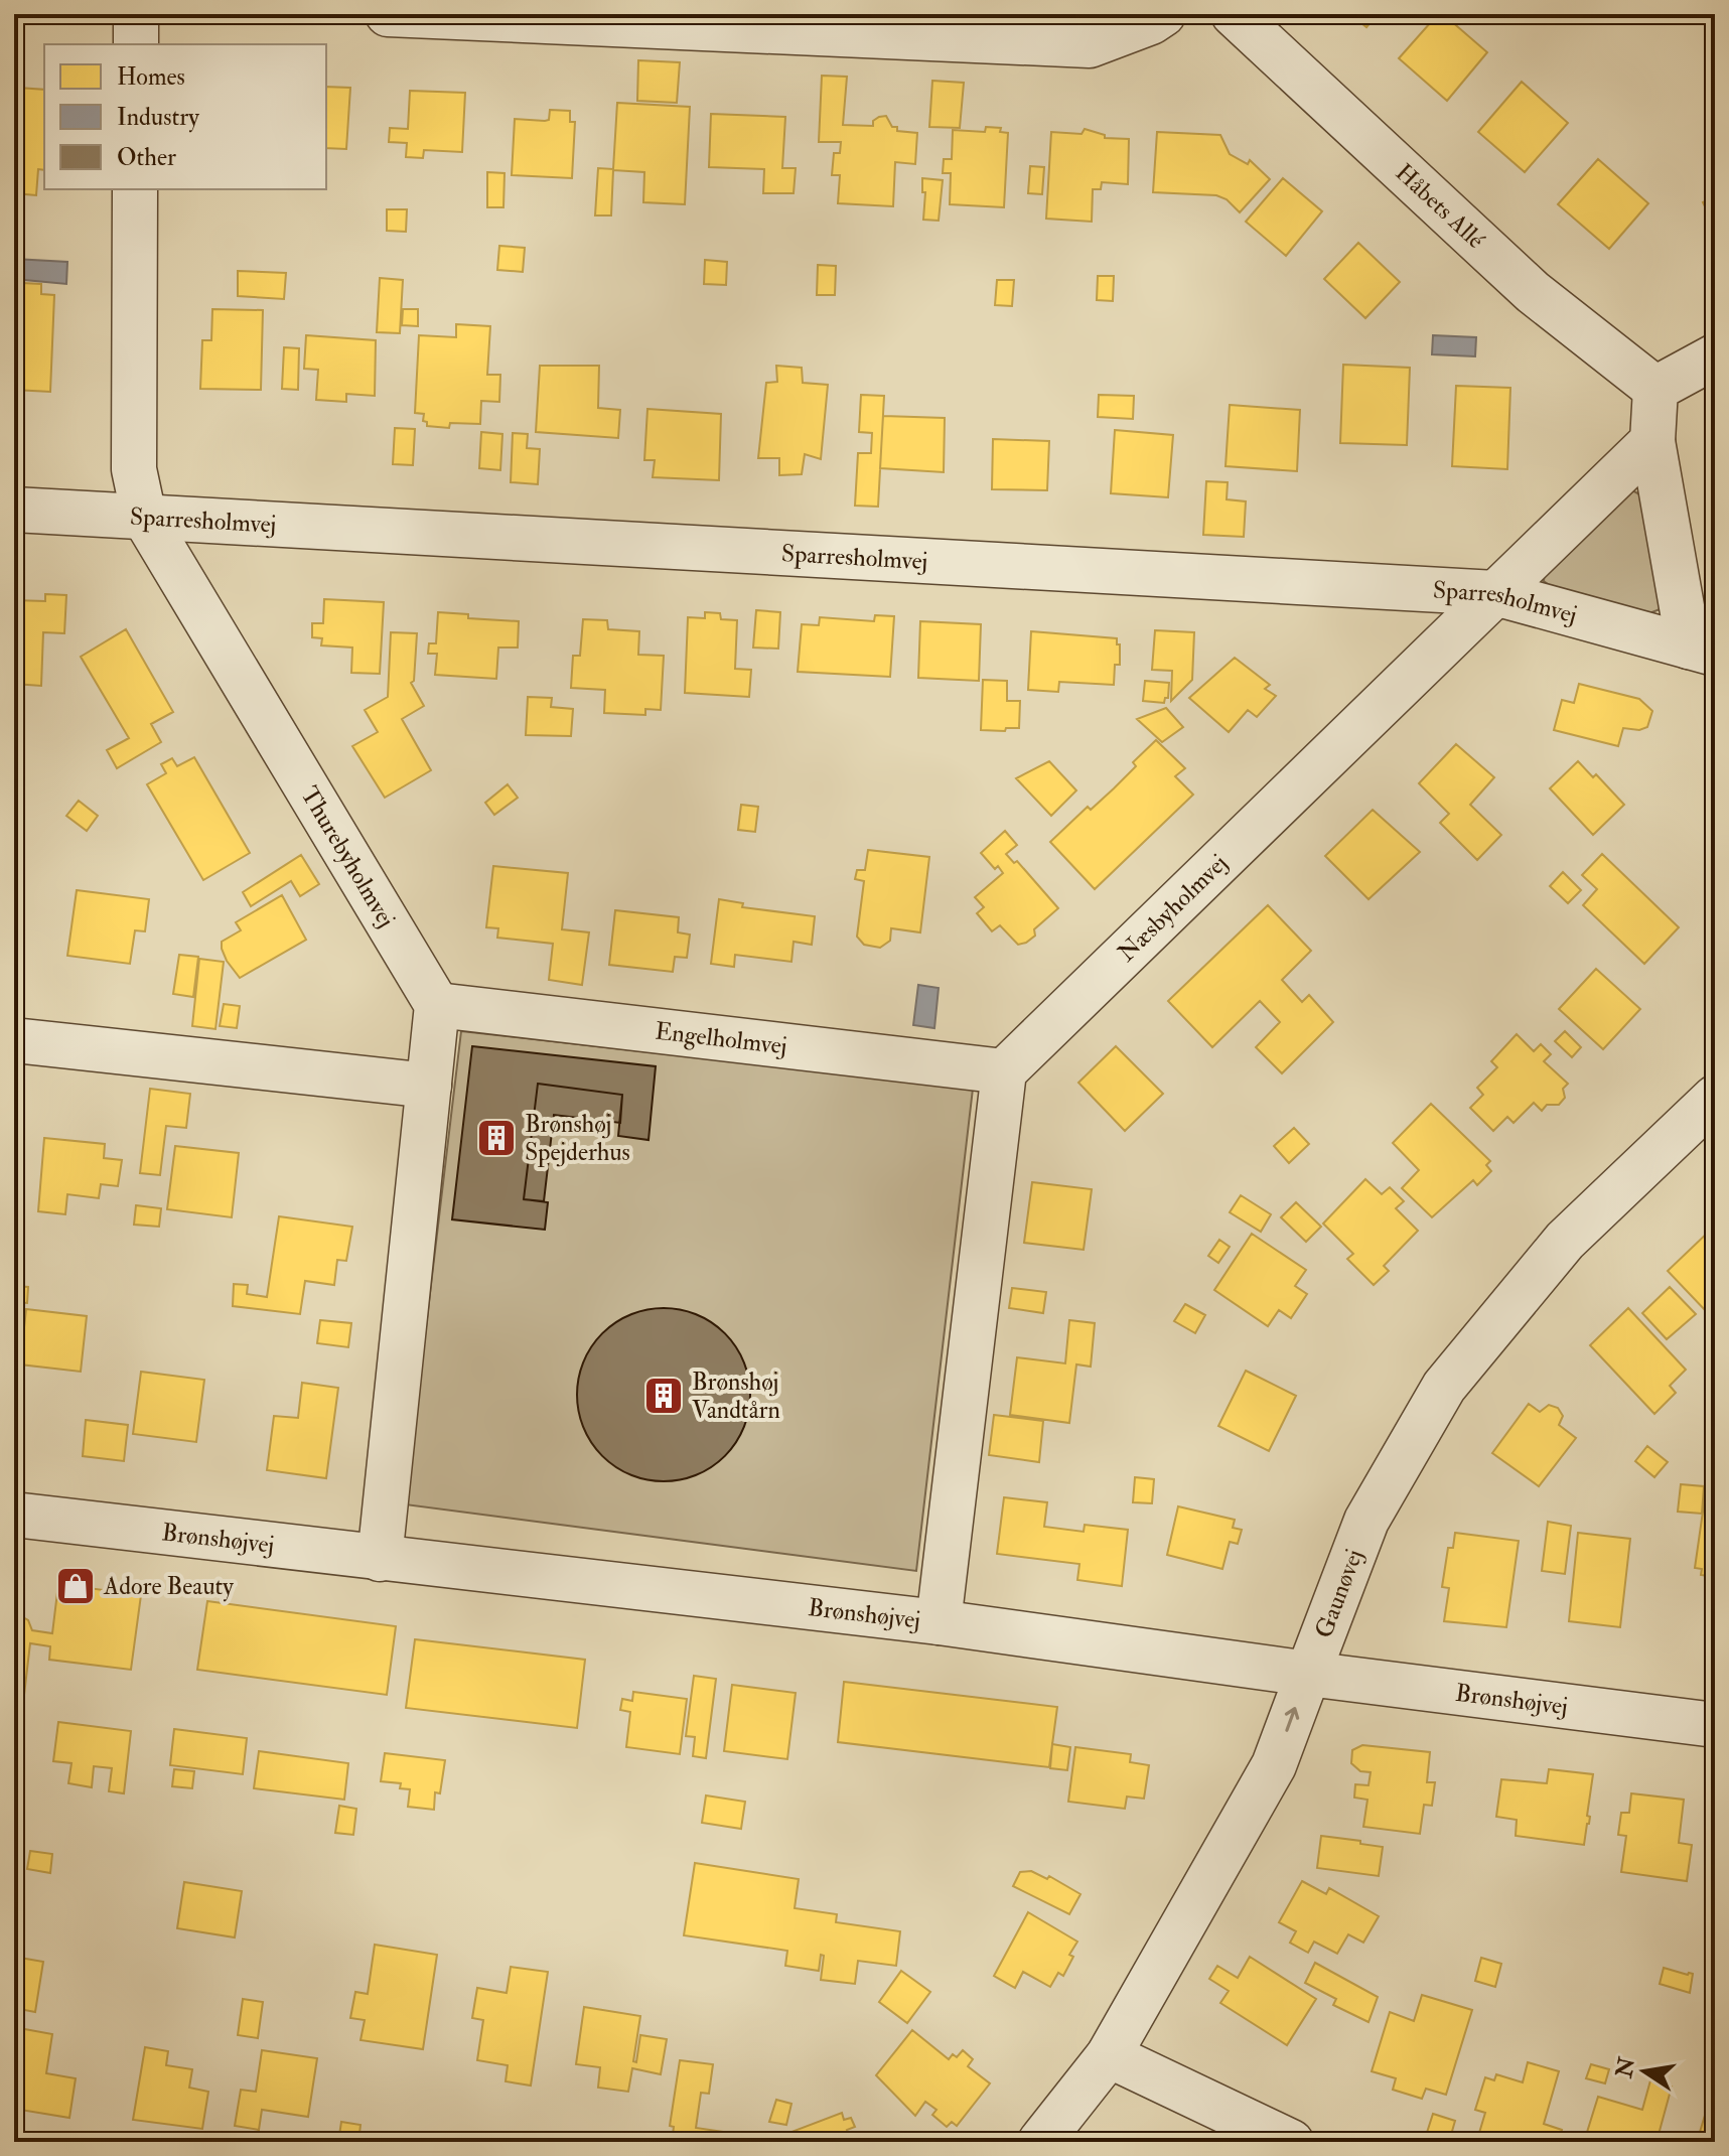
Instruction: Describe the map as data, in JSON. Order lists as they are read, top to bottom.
{
  "streets": {
    "street": [
      "Håbets Allé",
      "Sparresholmvej",
      "Thurebyholmvej",
      "Næsbyholmvej",
      "Engelholmvej",
      "Brønshøjvej",
      "Gaunøvej"
    ]
  },
  "crossings": [
    ["Sparresholmvej", "Thurebyholmvej"],
    ["Sparresholmvej", "Næsbyholmvej"],
    ["Thurebyholmvej", "Engelholmvej"],
    ["Næsbyholmvej", "Engelholmvej"],
    ["Brønshøjvej", "Gaunøvej"]
  ],
  "places": {
    "building": ["Brønshøj Spejderhus", "Brønshøj Vandtårn"],
    "shop": ["Adore Beauty"]
  },
  "legend": ["Homes", "Industry", "Other"],
  "north": "left"
}
